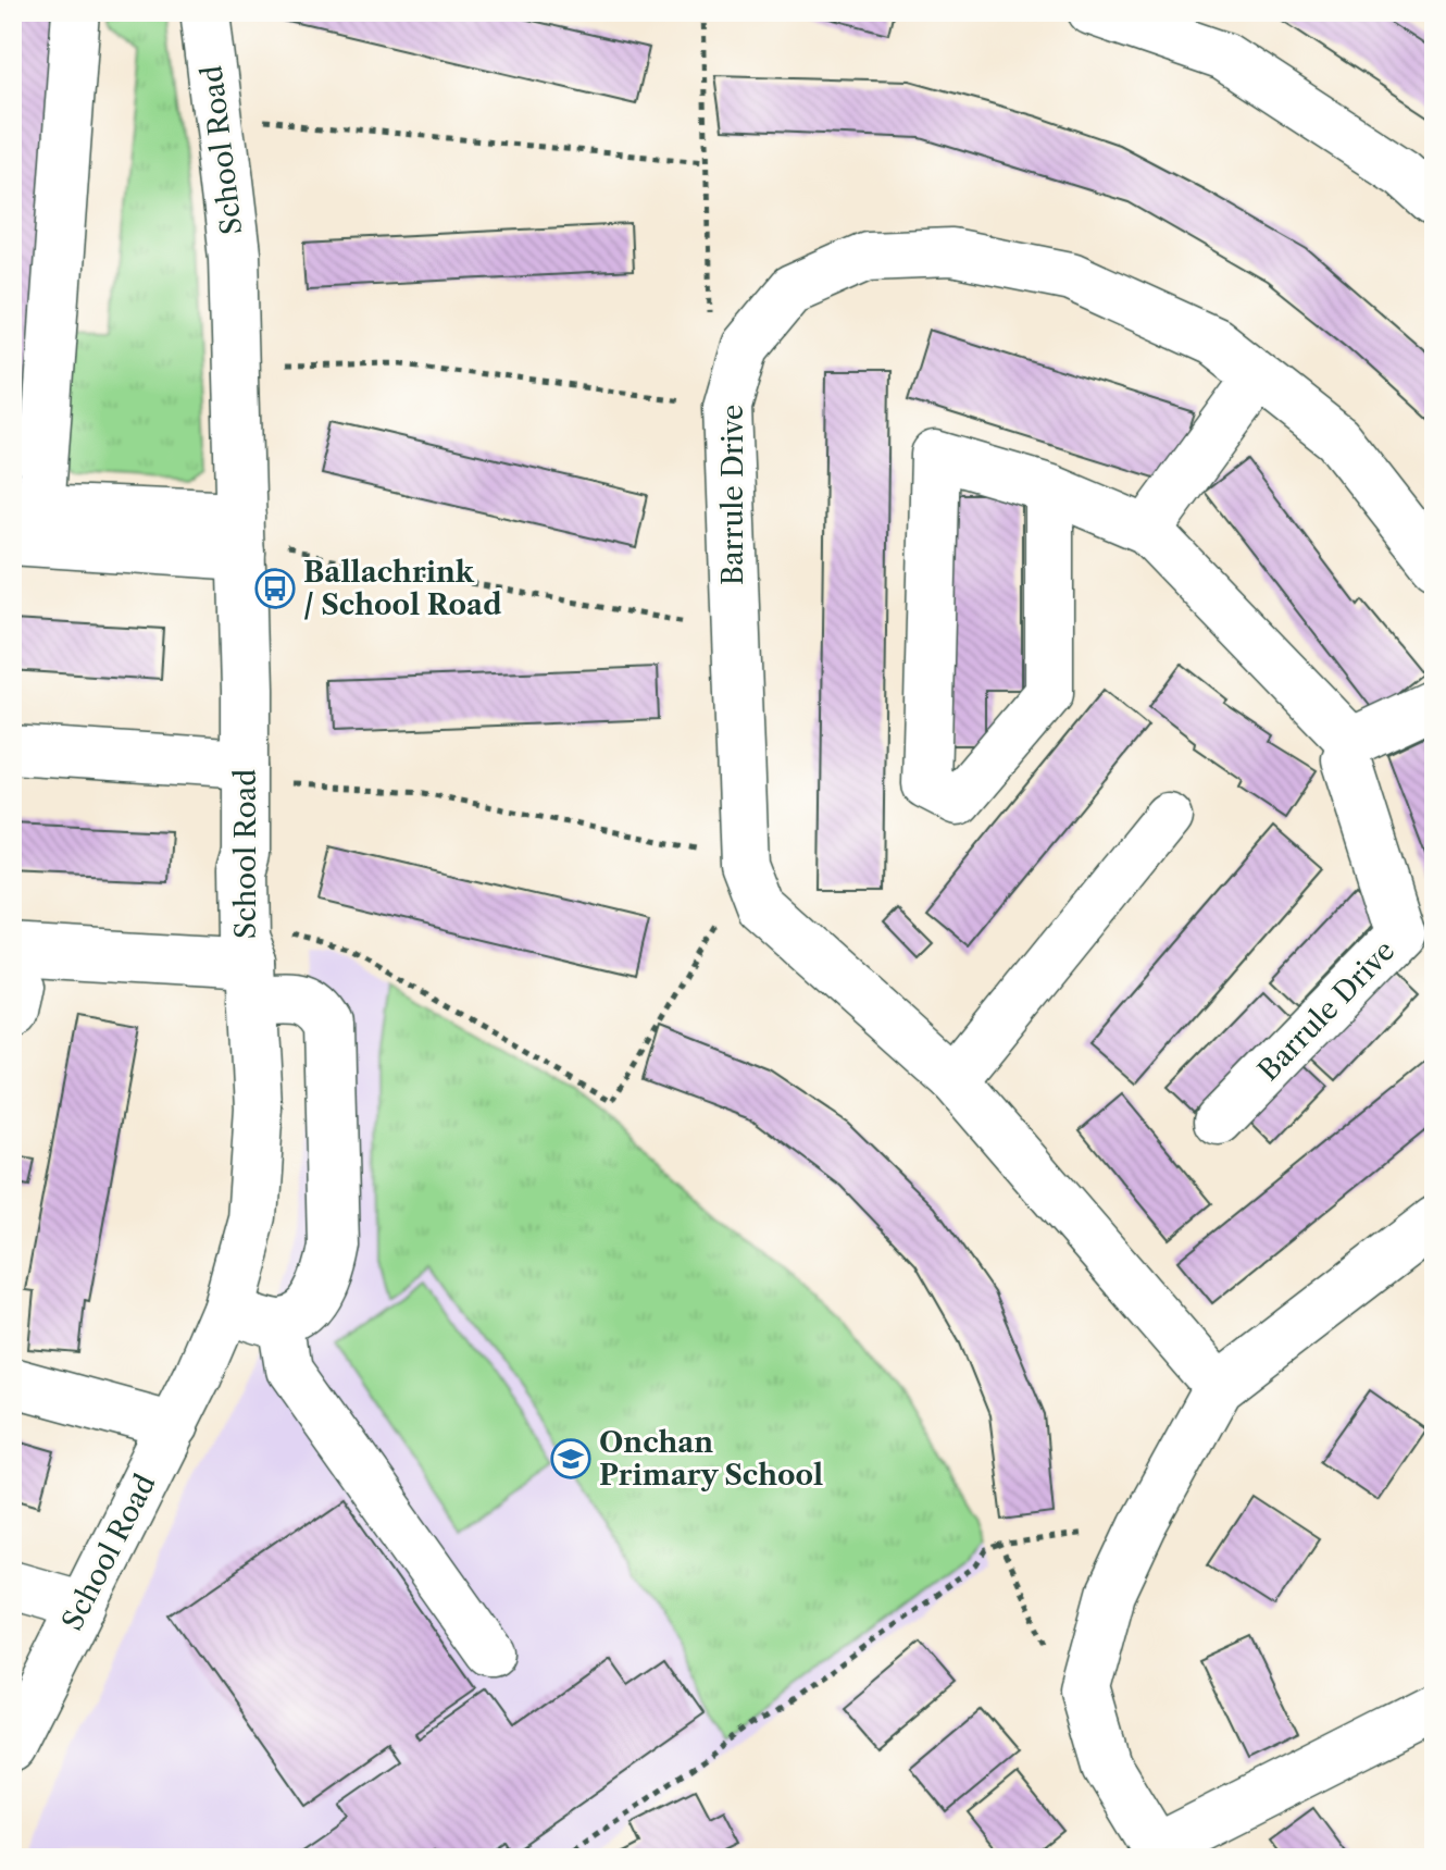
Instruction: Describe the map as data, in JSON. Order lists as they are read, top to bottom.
{
  "streets": {
    "street": ["School Road", "Barrule Drive"]
  },
  "places": {
    "bus stop": ["Ballachrink / School Road"],
    "school or university": ["Onchan Primary School"]
  }
}
